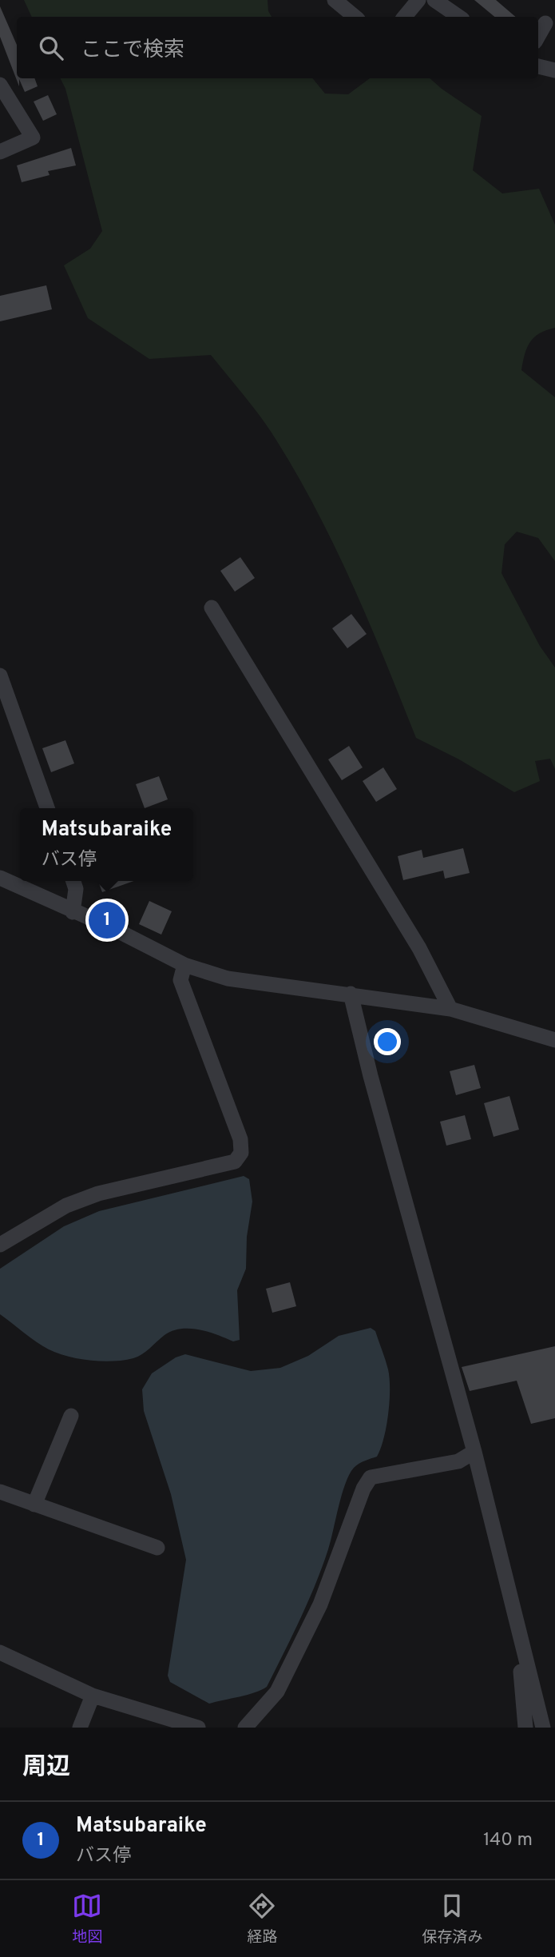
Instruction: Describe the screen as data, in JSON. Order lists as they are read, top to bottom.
{
  "page": {
    "search": "ここで検索",
    "popup": ["Matsubaraike", "バス停"],
    "pins": "1",
    "heading": "周辺",
    "list": [
      {
        "mark": "1",
        "name": "Matsubaraike",
        "note": "バス停",
        "value": "140 m"
      }
    ],
    "nav": ["地図", "経路", "保存済み"]
  }
}
